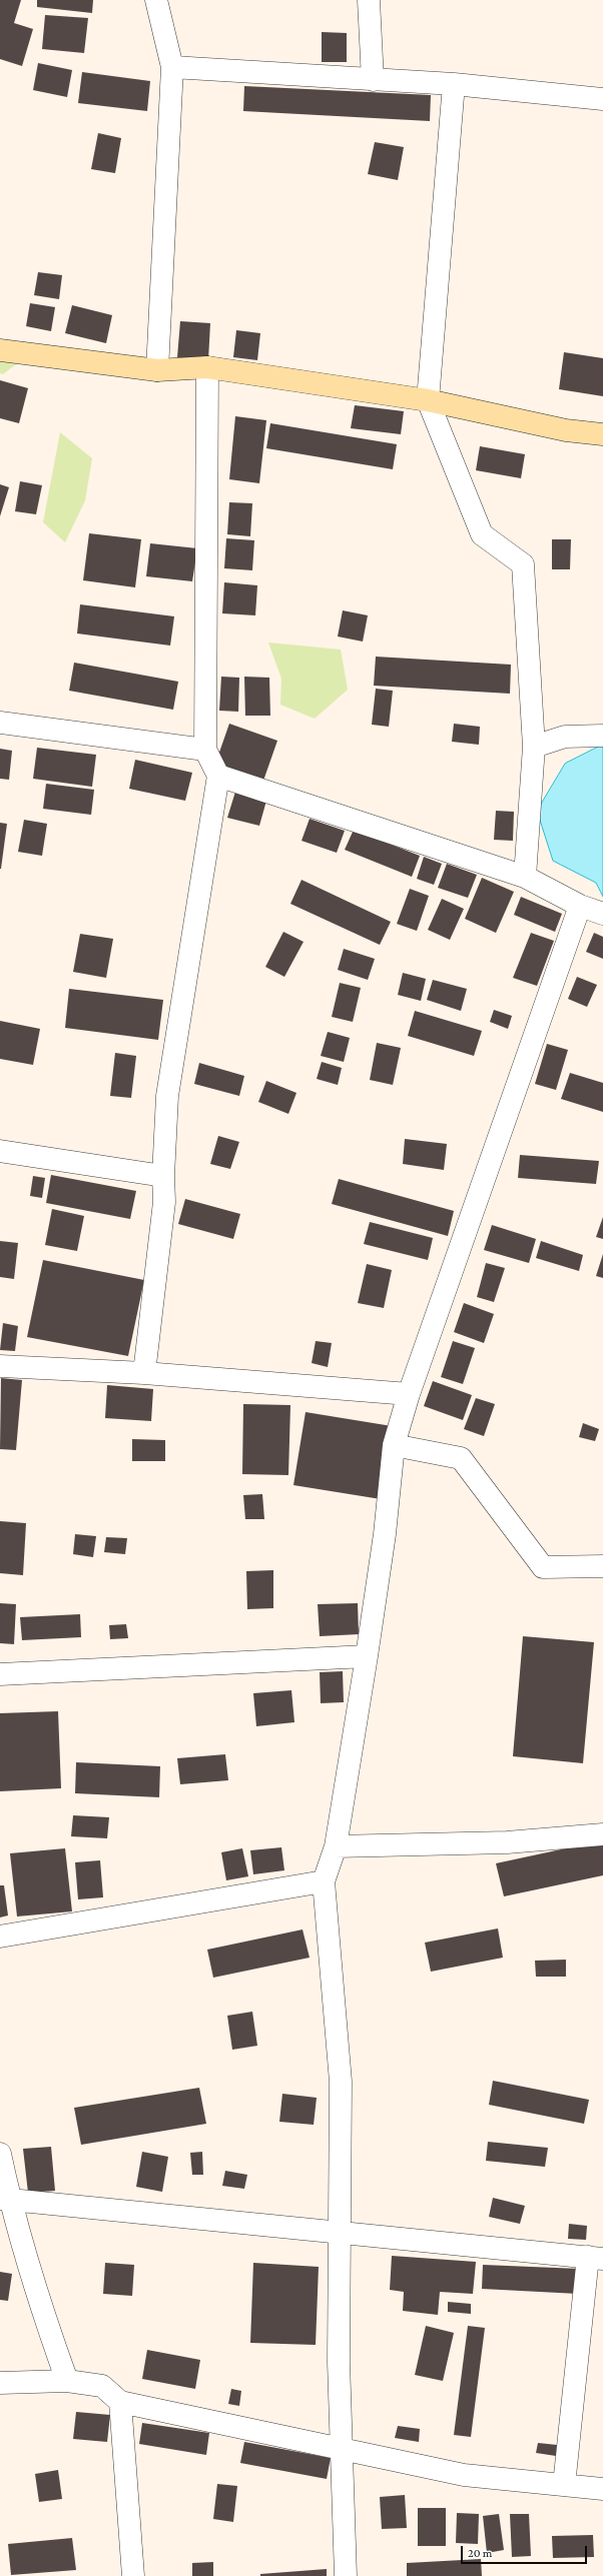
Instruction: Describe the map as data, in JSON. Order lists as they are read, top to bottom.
{
  "scale_bar": "20 m"
}
